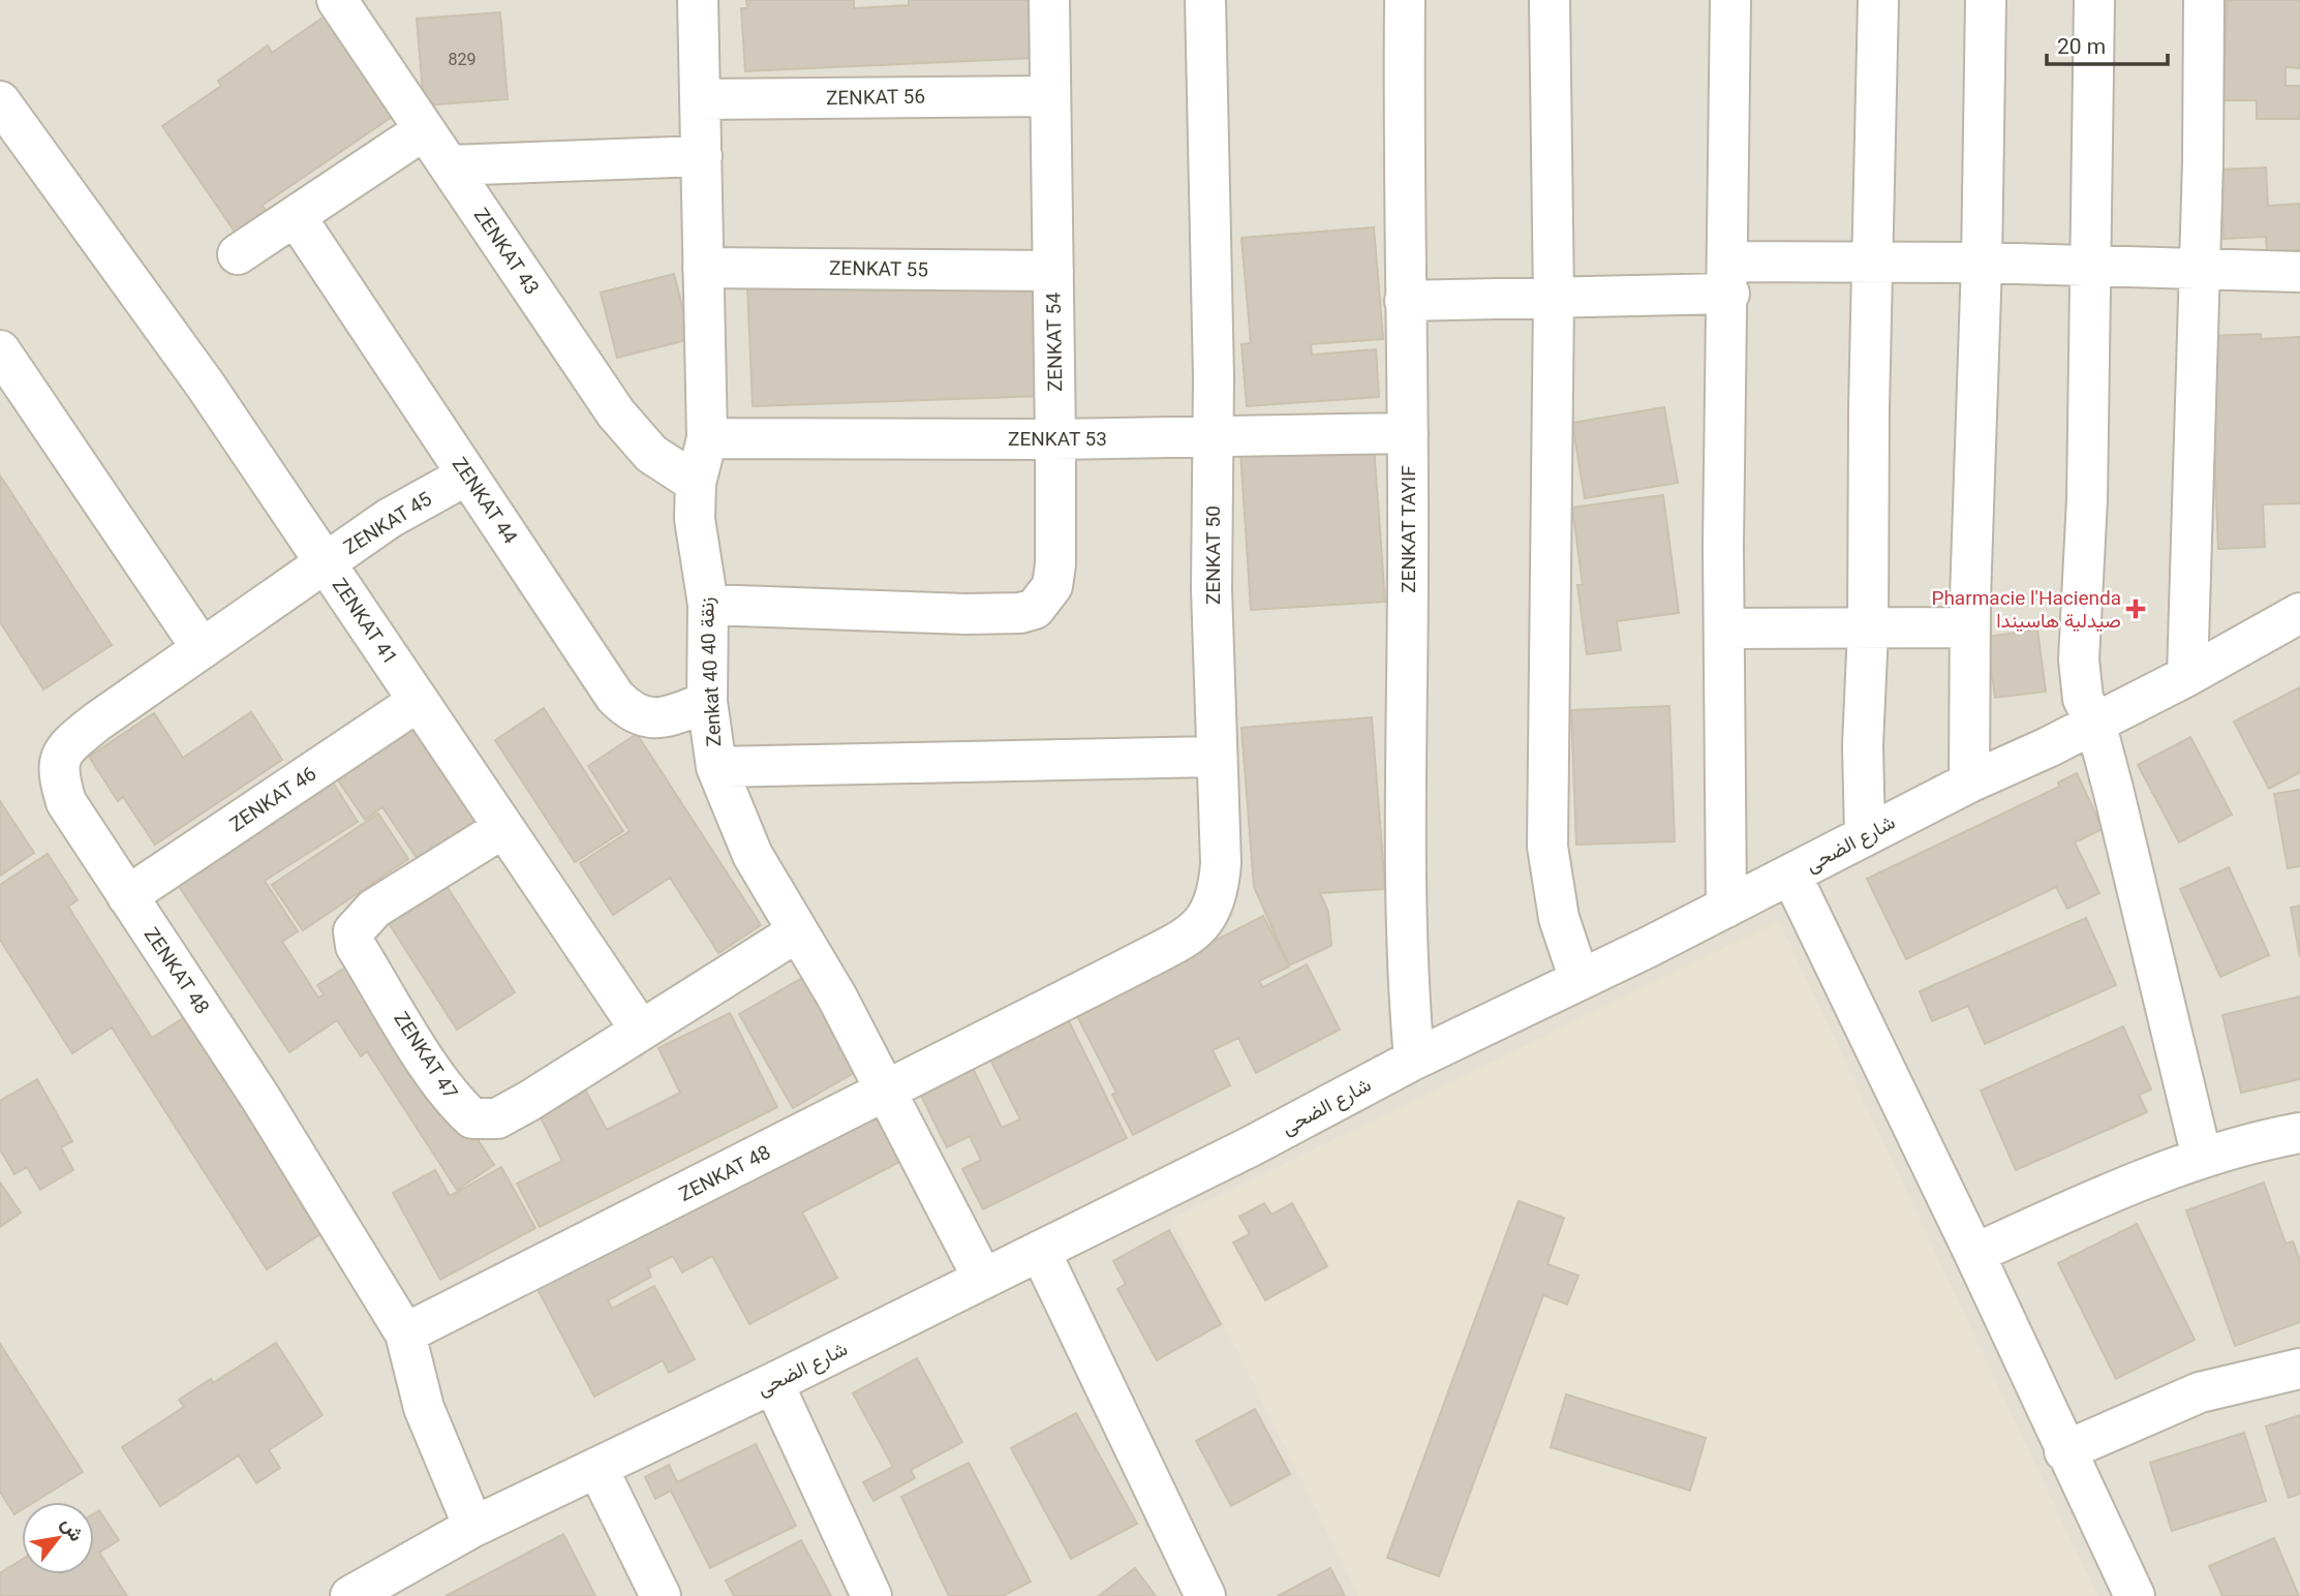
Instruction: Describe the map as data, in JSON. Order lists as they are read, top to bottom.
{
  "streets": {
    "street": [
      "ZENKAT 56",
      "ZENKAT 43",
      "ZENKAT 55",
      "ZENKAT 54",
      "ZENKAT 53",
      "ZENKAT 44",
      "ZENKAT 45",
      "ZENKAT TAYIF",
      "ZENKAT 50",
      "ZENKAT 41",
      "Zenkat 40 زنقة 40",
      "ZENKAT 46",
      "شارع الضحى",
      "ZENKAT 48",
      "ZENKAT 47"
    ]
  },
  "crossings": [
    ["ZENKAT 56", "ZENKAT 54"],
    ["ZENKAT 56", "Zenkat 40 زنقة 40"],
    ["ZENKAT 43", "Zenkat 40 زنقة 40"],
    ["ZENKAT 55", "ZENKAT 54"],
    ["ZENKAT 55", "Zenkat 40 زنقة 40"],
    ["ZENKAT 54", "ZENKAT 53"],
    ["ZENKAT 54", "Zenkat 40 زنقة 40"],
    ["ZENKAT 53", "ZENKAT TAYIF"],
    ["ZENKAT 53", "ZENKAT 50"],
    ["ZENKAT 53", "Zenkat 40 زنقة 40"],
    ["ZENKAT 44", "ZENKAT 45"],
    ["ZENKAT 44", "Zenkat 40 زنقة 40"],
    ["ZENKAT 45", "ZENKAT 41"],
    ["ZENKAT 45", "ZENKAT 48"],
    ["ZENKAT TAYIF", "شارع الضحى"],
    ["ZENKAT 50", "ZENKAT 48"],
    ["ZENKAT 41", "ZENKAT 46"],
    ["ZENKAT 41", "ZENKAT 47"],
    ["Zenkat 40 زنقة 40", "شارع الضحى"],
    ["Zenkat 40 زنقة 40", "ZENKAT 48"],
    ["Zenkat 40 زنقة 40", "ZENKAT 47"],
    ["ZENKAT 46", "ZENKAT 48"],
    ["شارع الضحى", "ZENKAT 48"]
  ],
  "places": {
    "health": ["Pharmacie l'Hacienda صيدلية هاسيندا"]
  },
  "house_numbers": ["829"],
  "scale_bar": "20 m",
  "north": "top right"
}
